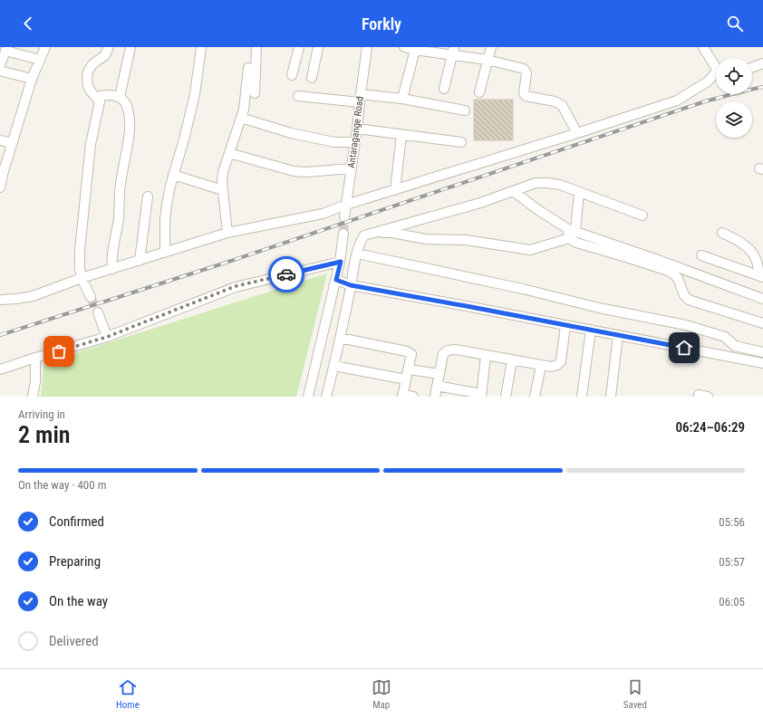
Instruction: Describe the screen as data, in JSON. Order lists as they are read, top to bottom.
{
  "streets": {
    "street": ["Antaragange Road"]
  },
  "page": {
    "header": "Forkly",
    "heading": ["2 min", "Arriving in", "06:24–06:29"],
    "bar": "On the way · 400 m",
    "list": [
      ["Confirmed", "05:56"],
      ["Preparing", "05:57"],
      ["On the way", "06:05"],
      "Delivered"
    ],
    "tabs": ["Home", "Map", "Saved"]
  }
}
